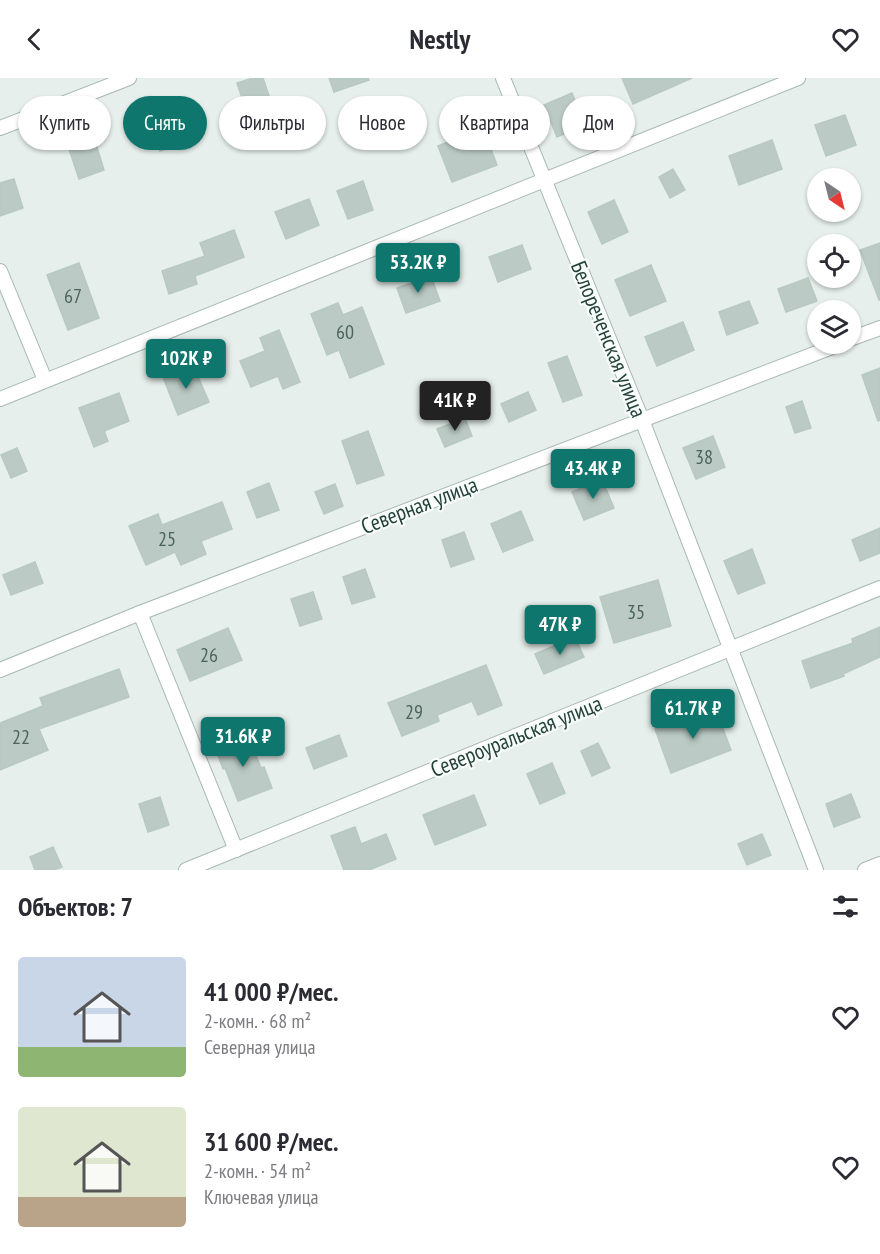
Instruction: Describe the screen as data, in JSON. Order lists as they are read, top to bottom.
{
  "streets": {
    "street": ["Белореченская улица", "Северная улица", "Североуральская улица"]
  },
  "crossings": [
    ["Белореченская улица", "Северная улица"],
    ["Белореченская улица", "Североуральская улица"]
  ],
  "house_numbers": [
    "67",
    "60",
    "38",
    "25",
    "35",
    "26",
    "29",
    "22"
  ],
  "north": "bottom right",
  "page": {
    "header": "Nestly",
    "chip": [
      "Купить",
      "Снять",
      "Фильтры",
      "Новое",
      "Квартира",
      "Дом"
    ],
    "price": [
      "53.2K ₽",
      "102K ₽",
      "41K ₽",
      "43.4K ₽",
      "47K ₽",
      "61.7K ₽",
      "31.6K ₽"
    ],
    "heading": "Объектов: 7",
    "list": [
      {
        "name": "41 000 ₽/мес.",
        "note": "2-комн. · 68 m² · Северная улица"
      },
      {
        "name": "31 600 ₽/мес.",
        "note": "2-комн. · 54 m² · Ключевая улица"
      }
    ]
  }
}
